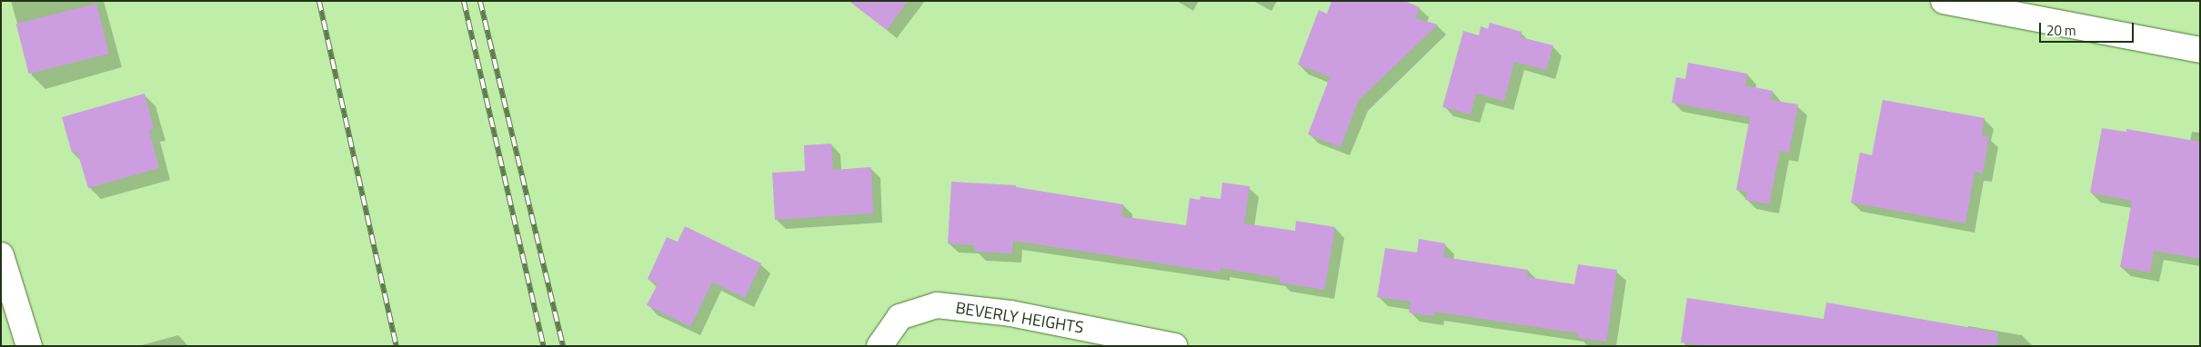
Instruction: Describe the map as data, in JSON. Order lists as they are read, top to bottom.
{
  "streets": {
    "street": ["BEVERLY HEIGHTS"]
  },
  "scale_bar": "20 m"
}
